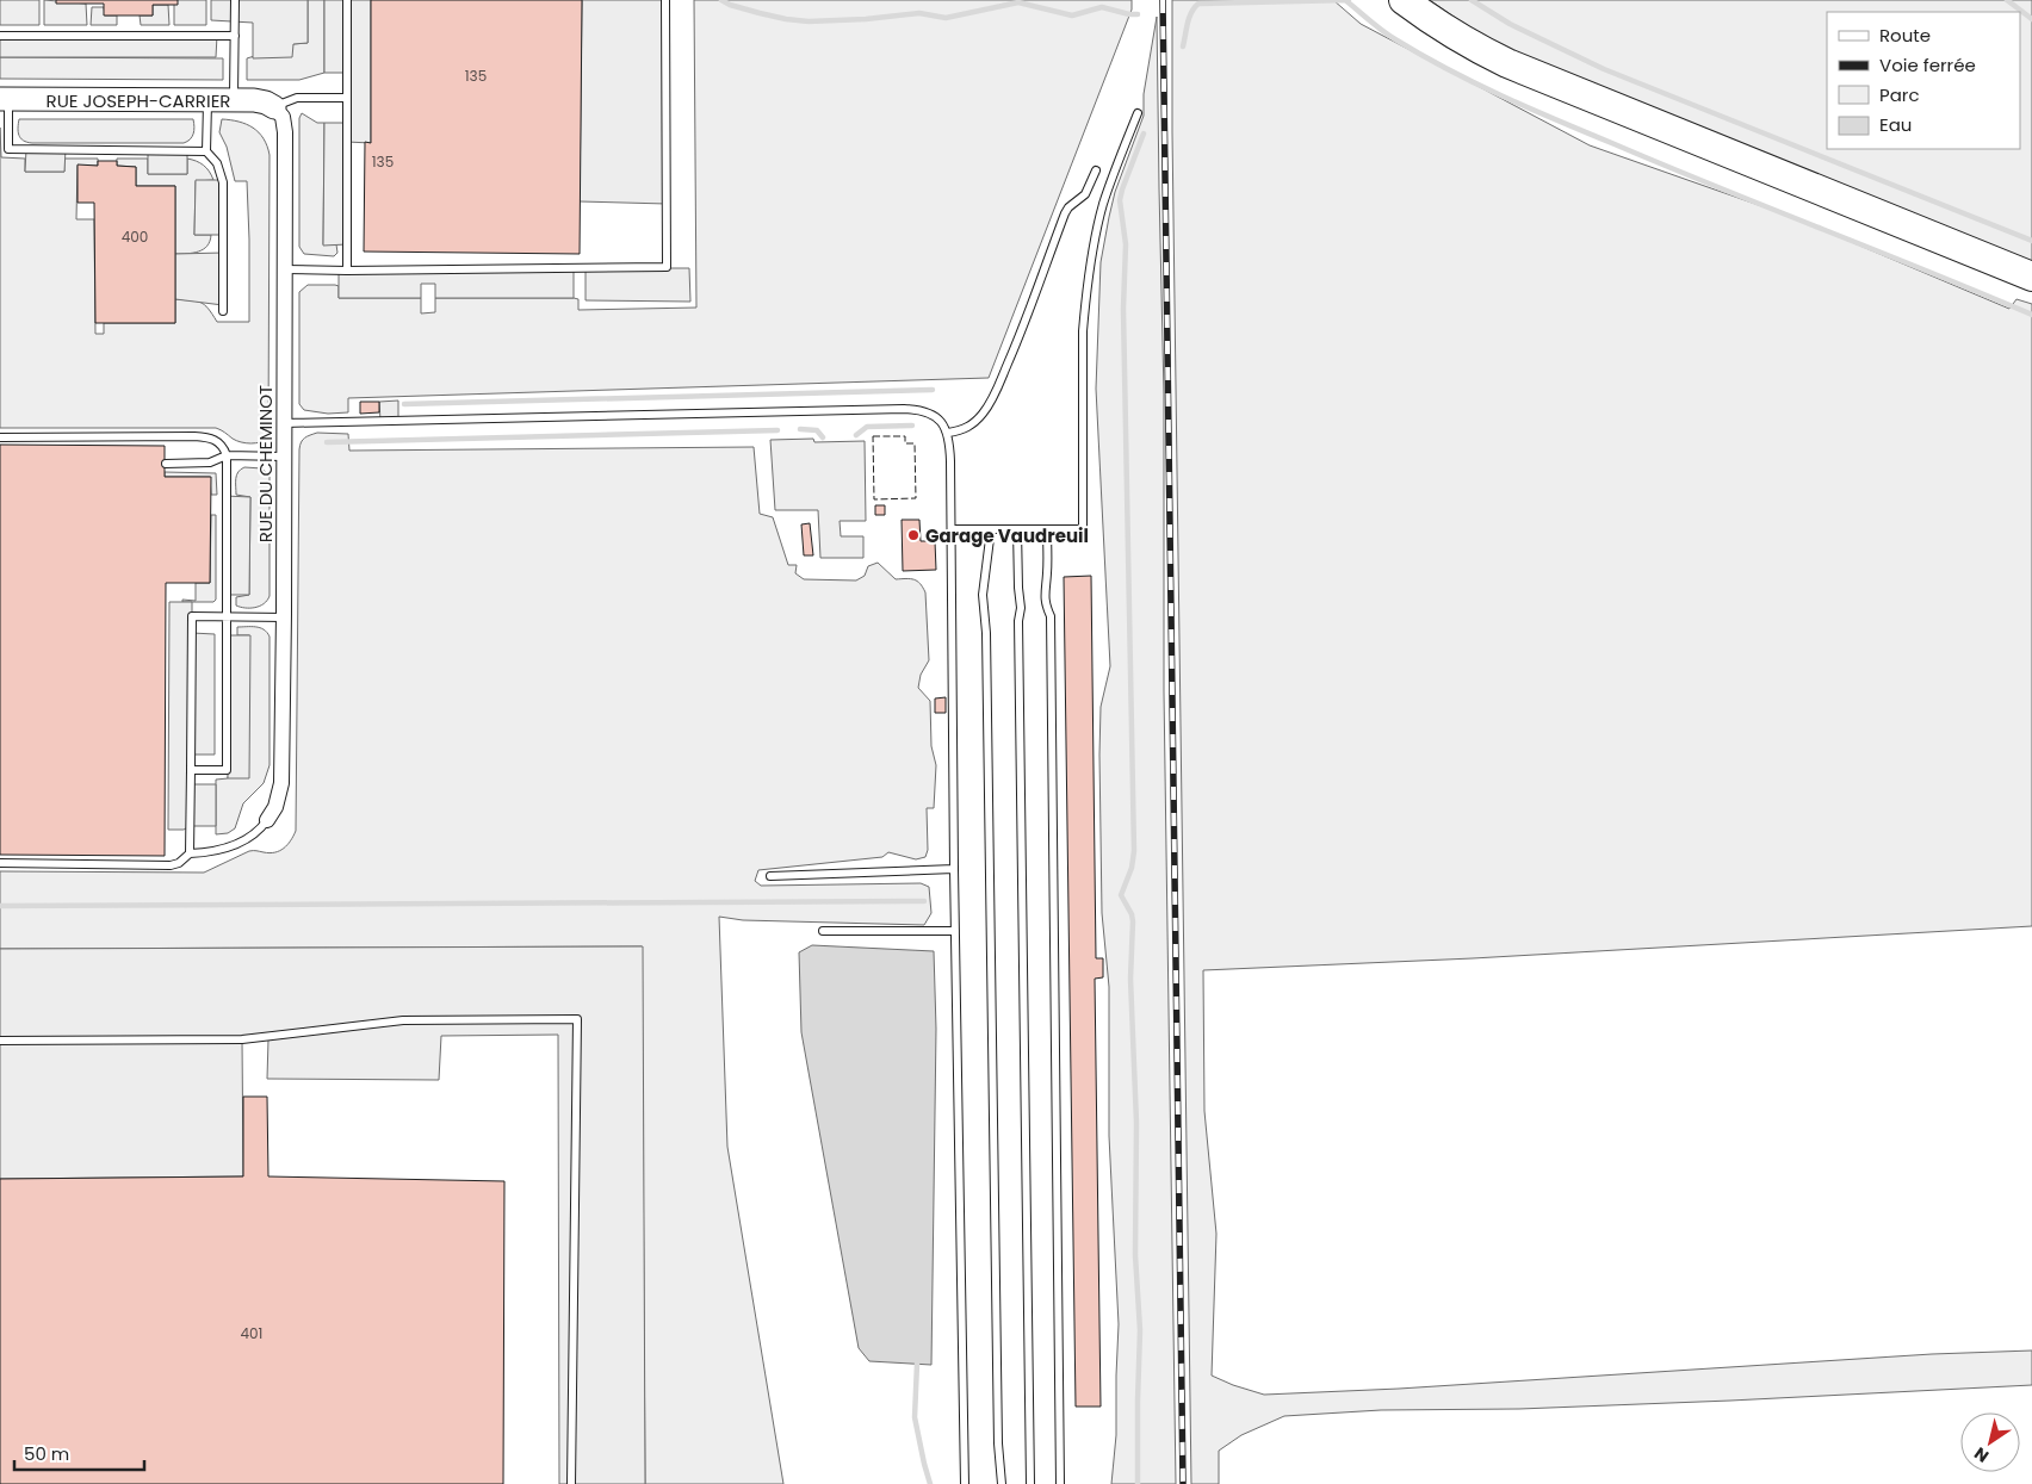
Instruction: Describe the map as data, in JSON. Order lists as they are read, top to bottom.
{
  "streets": {
    "street": ["RUE JOSEPH-CARRIER", "RUE DU CHEMINOT"]
  },
  "crossings": [
    ["RUE JOSEPH-CARRIER", "RUE DU CHEMINOT"]
  ],
  "places": ["Garage Vaudreuil"],
  "house_numbers": [
    "135",
    "135",
    "400",
    "401"
  ],
  "legend": [
    "Route",
    "Voie ferrée",
    "Parc",
    "Eau"
  ],
  "scale_bar": "50 m",
  "north": "bottom left"
}
